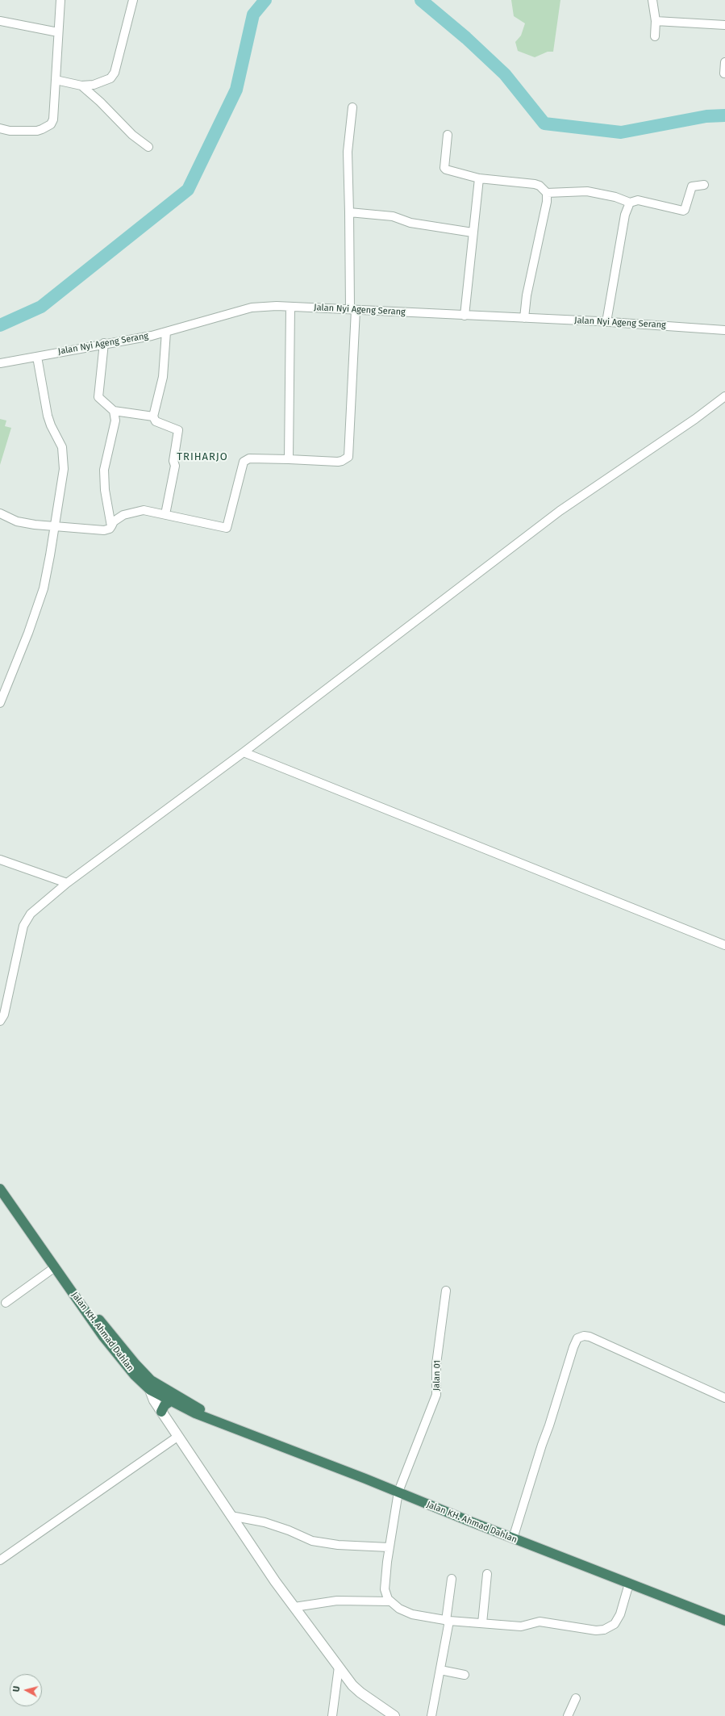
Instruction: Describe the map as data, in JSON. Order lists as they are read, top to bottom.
{
  "streets": {
    "highway": ["Jalan KH. Ahmad Dahlan"],
    "street": ["Jalan Nyi Ageng Serang", "Jalan 01"]
  },
  "crossings": [
    ["Jalan KH. Ahmad Dahlan", "Jalan 01"]
  ],
  "districts": ["TRIHARJO"],
  "north": "left"
}
